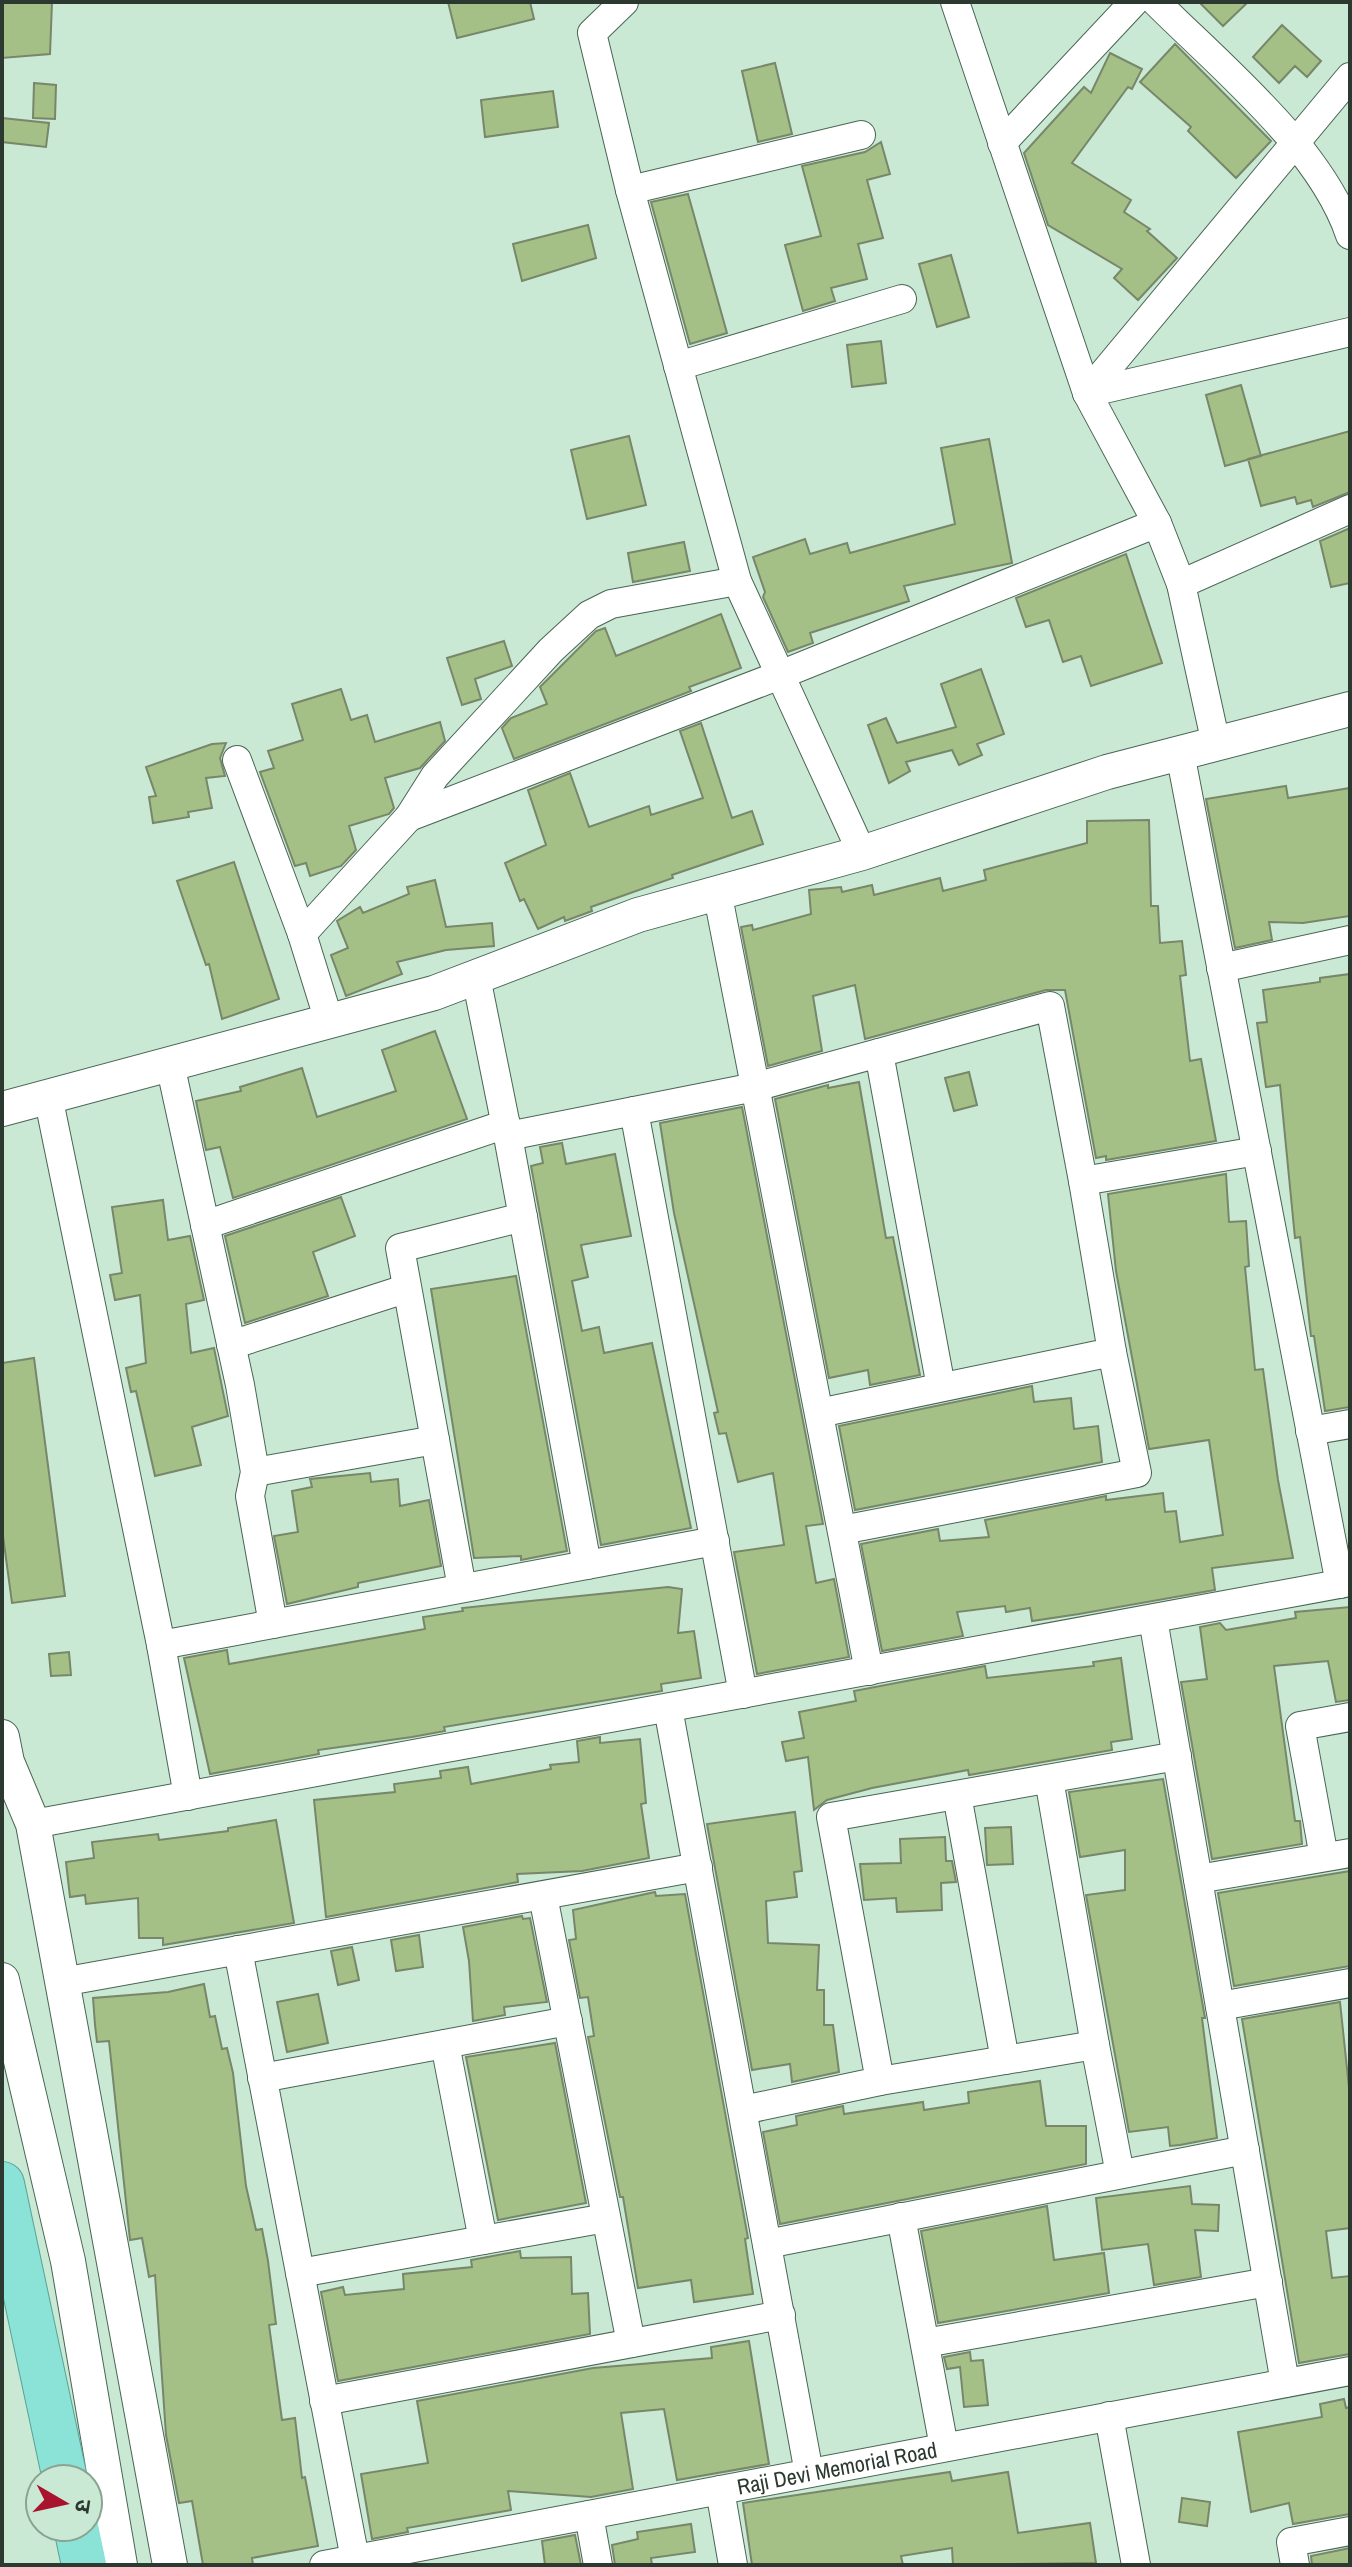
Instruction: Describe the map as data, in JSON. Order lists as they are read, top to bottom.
{
  "streets": {
    "street": ["Raji Devi Memorial Road"]
  },
  "north": "right"
}
